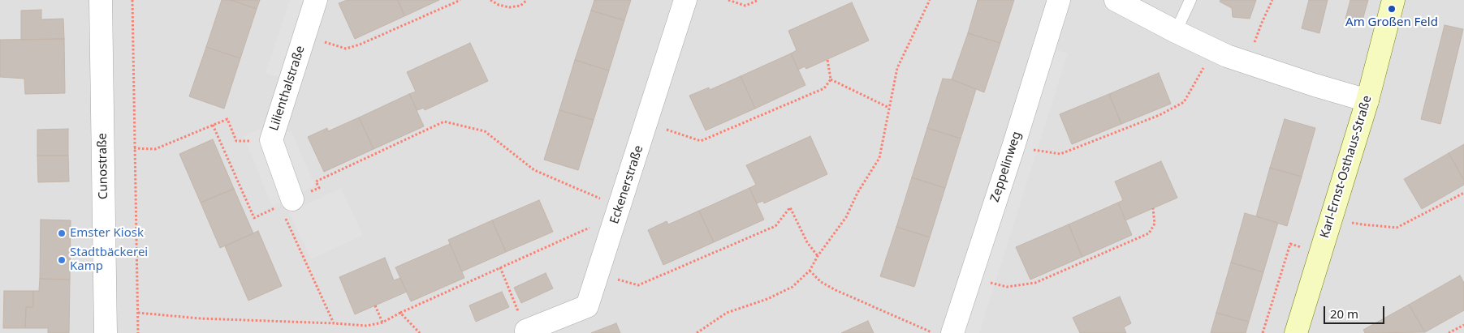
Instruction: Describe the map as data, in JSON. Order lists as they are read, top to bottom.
{
  "streets": {
    "main road": ["Karl-Ernst-Osthaus-Straße"],
    "street": [
      "Lilienthalstraße",
      "Cunostraße",
      "Zeppelinweg",
      "Eckenerstraße"
    ]
  },
  "places": ["Am Großen Feld", "Emster Kiosk", "Stadtbäckerei Kamp"],
  "scale_bar": "20 m"
}
